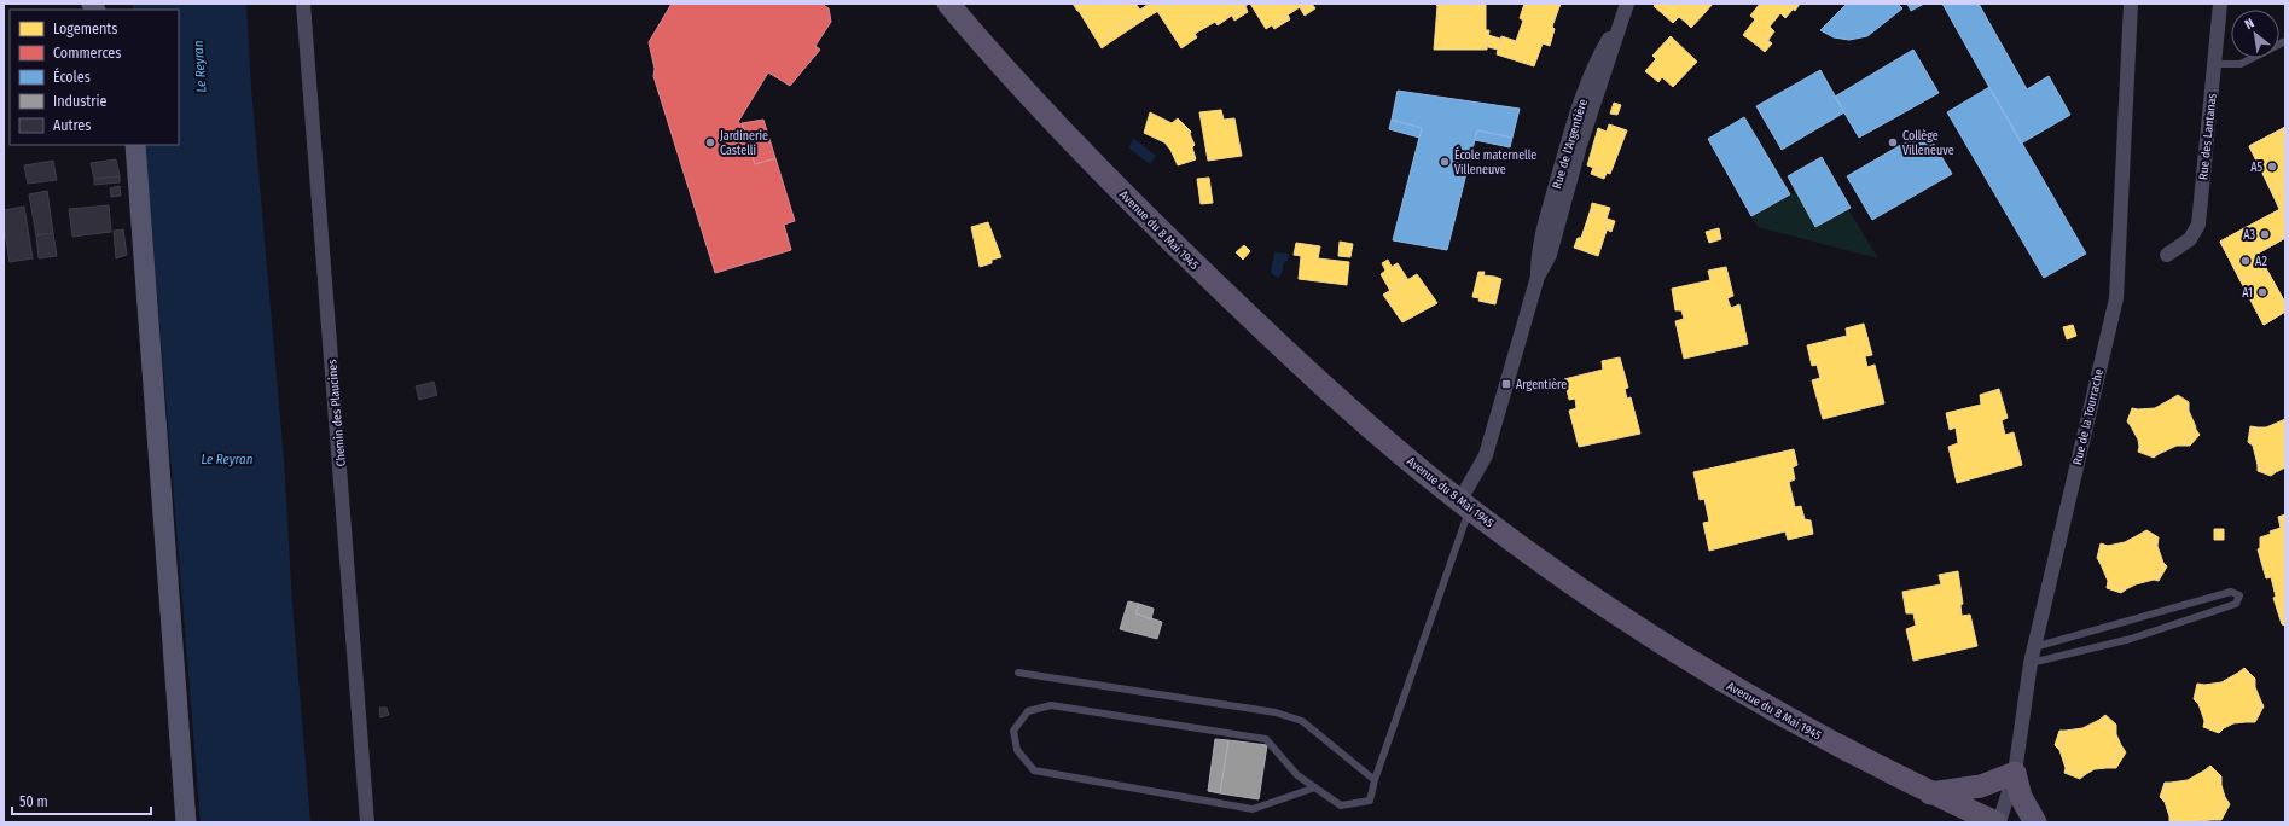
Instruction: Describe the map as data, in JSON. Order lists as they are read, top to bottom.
{
  "streets": {
    "main road": ["Avenue du 8 Mai 1945"],
    "street": [
      "Rue des Lantanas",
      "Rue de l'Argentière",
      "Chemin des Plaucines",
      "Rue de la Tourrache"
    ]
  },
  "crossings": [
    ["Rue de l'Argentière", "Avenue du 8 Mai 1945"],
    ["Avenue du 8 Mai 1945", "Rue de la Tourrache"]
  ],
  "water": ["Le Reyran"],
  "places": {
    "other": [
      "Jardinerie Castelli",
      "Collège Villeneuve",
      "École maternelle Villeneuve",
      "A5",
      "A3",
      "A2",
      "A1"
    ],
    "transit": ["Argentière"]
  },
  "legend": [
    "Logements",
    "Commerces",
    "Écoles",
    "Industrie",
    "Autres"
  ],
  "scale_bar": "50 m",
  "north": "top left"
}
